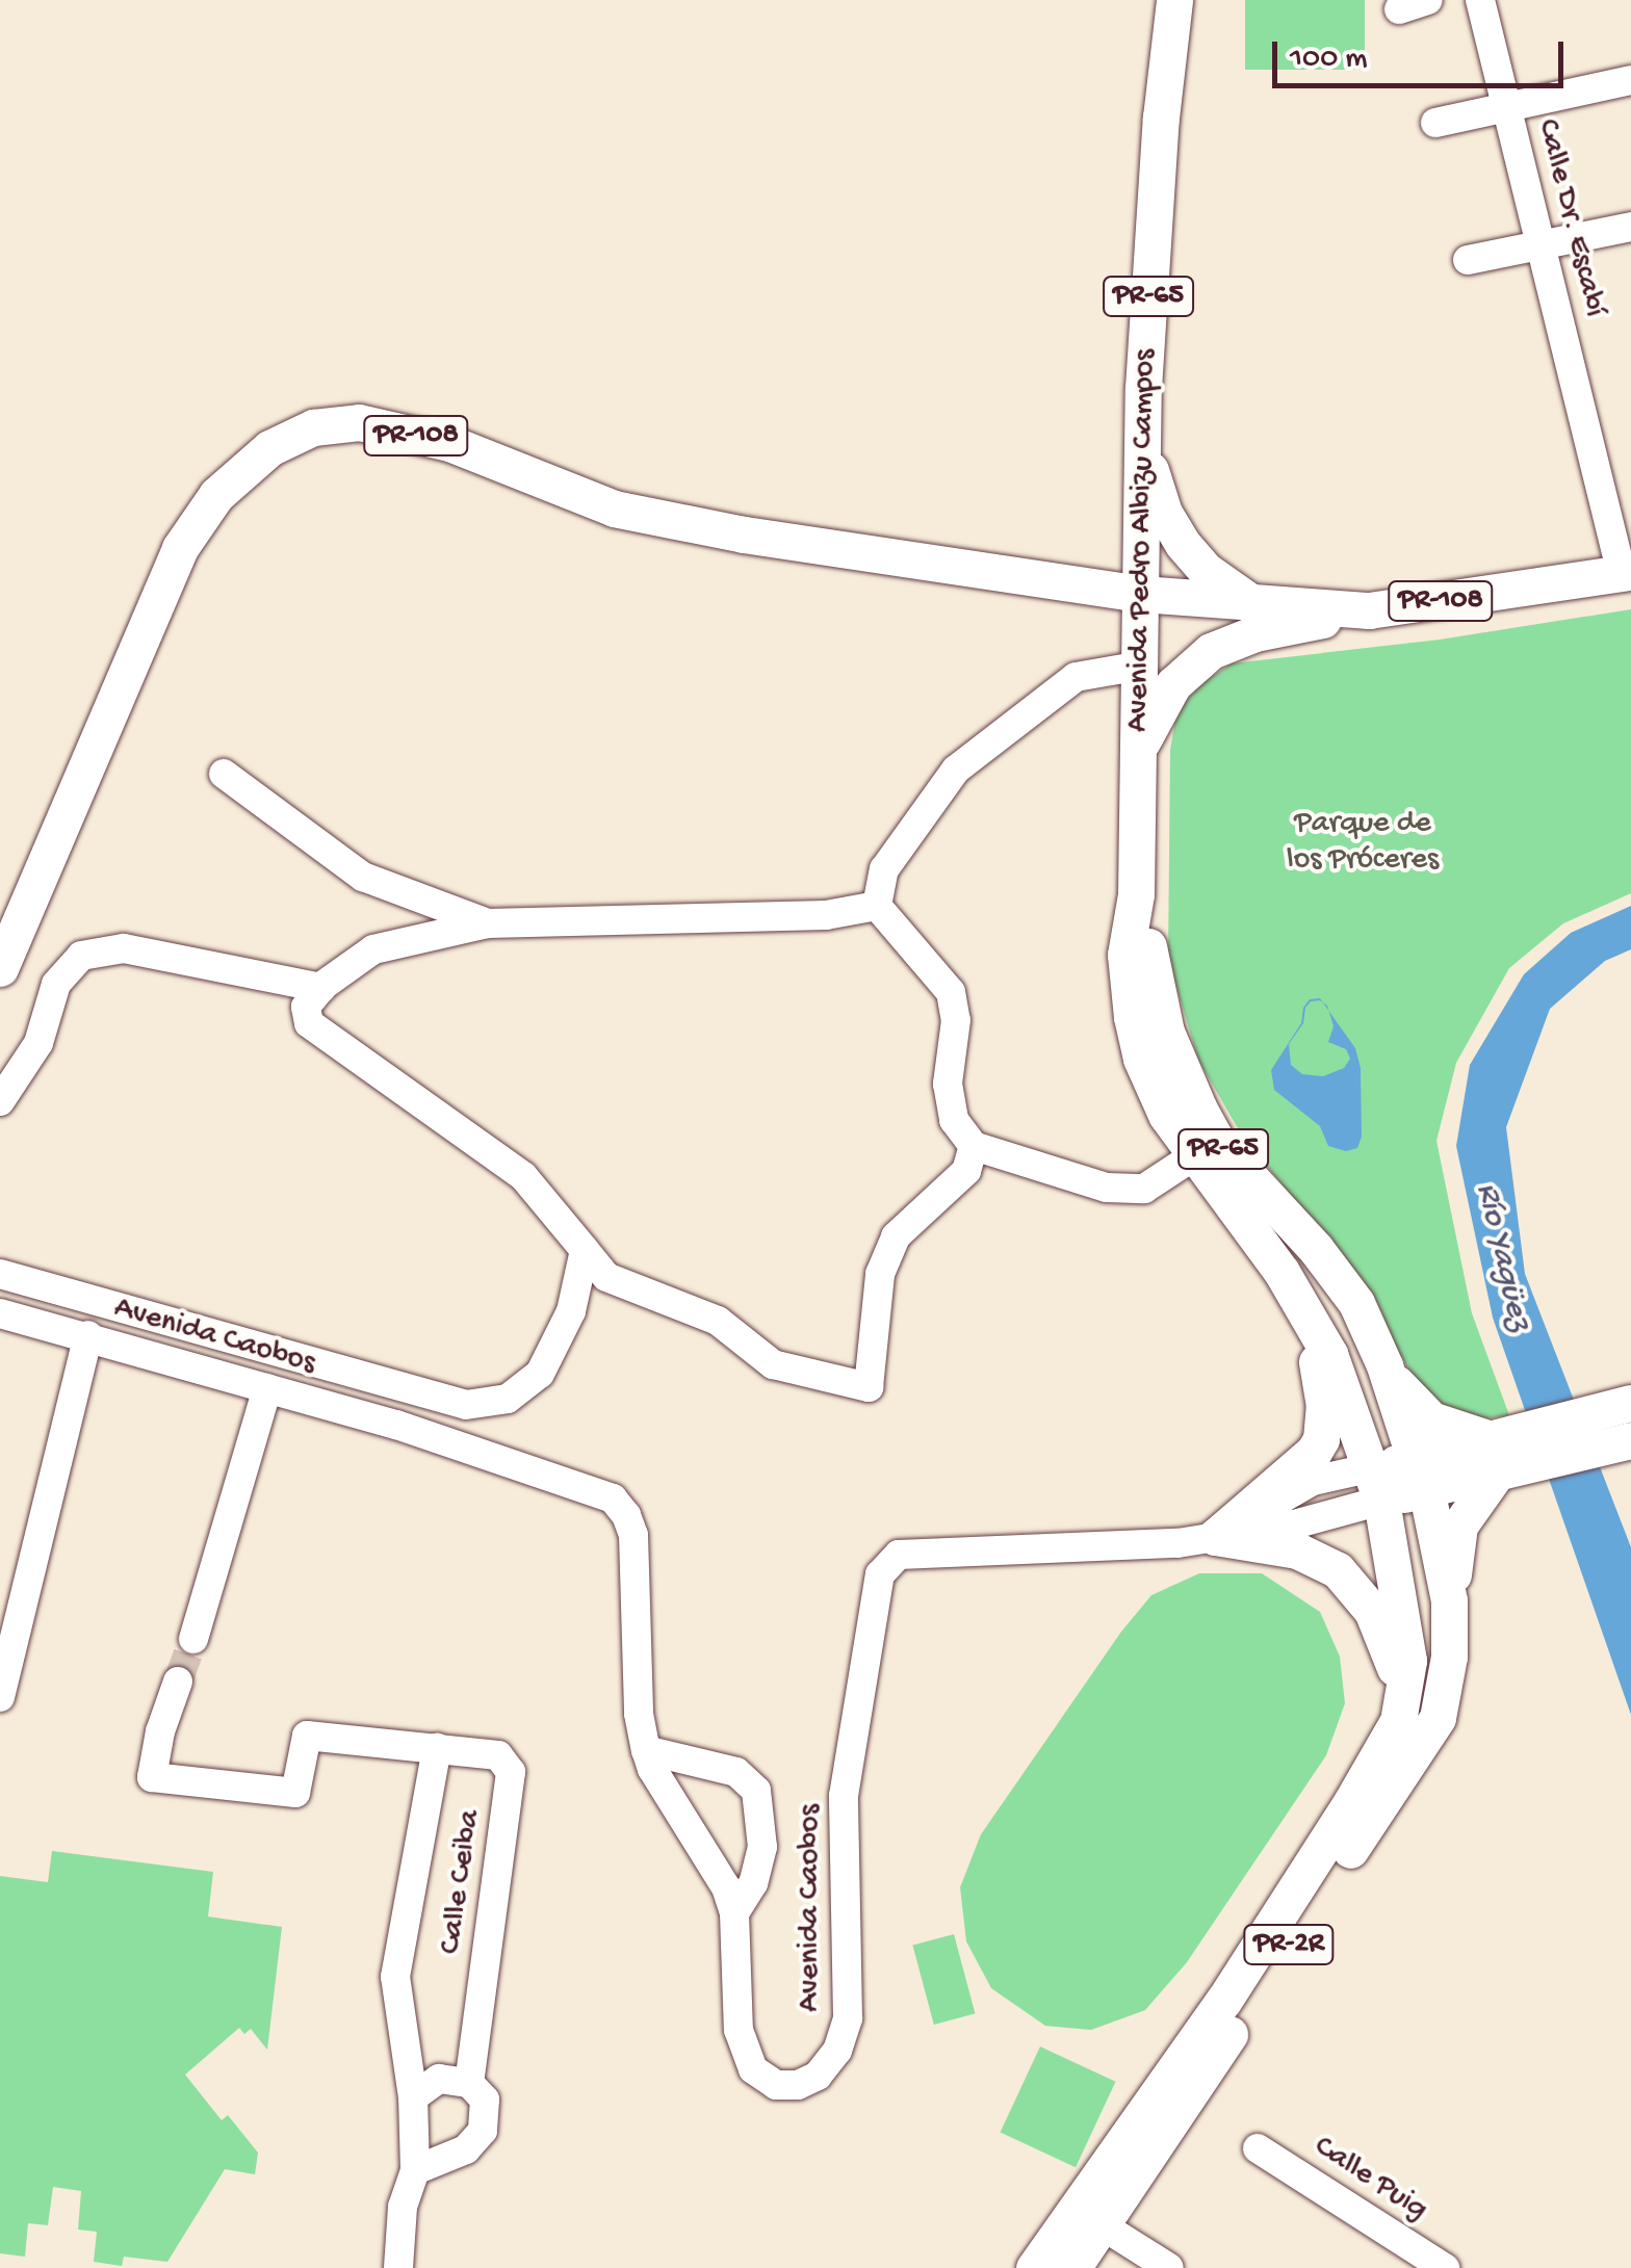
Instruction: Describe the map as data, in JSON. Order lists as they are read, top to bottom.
{
  "streets": {
    "main road": [
      "PR-65",
      "PR-108",
      "Avenida Pedro Albizu Campos",
      "PR-2R"
    ],
    "street": [
      "Calle Dr. Escabí",
      "Avenida Caobos",
      "Calle Ceiba",
      "Calle Puig"
    ]
  },
  "crossings": [
    ["Calle Dr. Escabí", "PR-108"],
    ["PR-108", "Avenida Pedro Albizu Campos"],
    ["Avenida Pedro Albizu Campos", "Avenida Caobos"],
    ["Avenida Pedro Albizu Campos", "PR-2R"],
    ["Avenida Caobos", "PR-2R"]
  ],
  "water": ["Río Yagüez"],
  "parks": ["Parque de los Próceres"],
  "scale_bar": "100 m"
}
